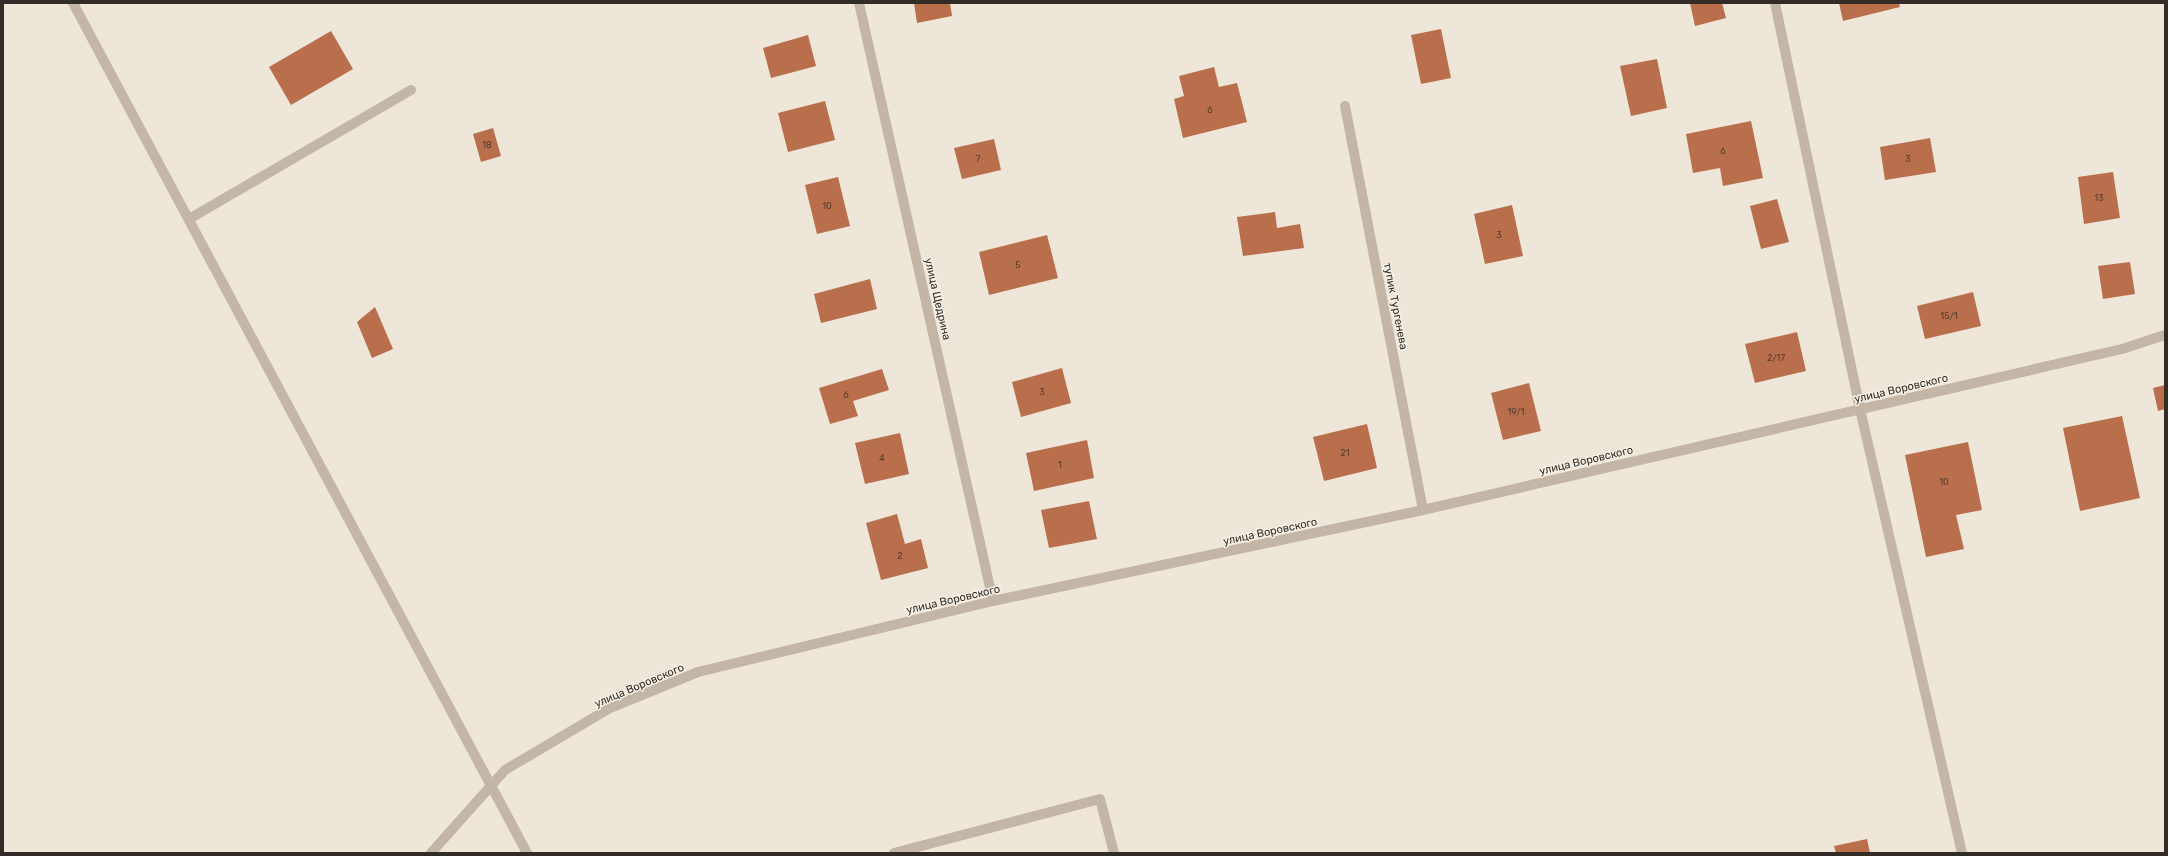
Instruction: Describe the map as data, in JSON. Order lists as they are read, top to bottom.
{
  "streets": {
    "street": ["улица Щедрина", "тупик Тургенева", "улица Воровского"]
  },
  "crossings": [
    ["улица Щедрина", "улица Воровского"],
    ["тупик Тургенева", "улица Воровского"]
  ],
  "house_numbers": [
    "6",
    "18",
    "6",
    "7",
    "3",
    "13",
    "10",
    "3",
    "5",
    "15/1",
    "2/17",
    "3",
    "6",
    "19/1",
    "21",
    "4",
    "1",
    "10",
    "2"
  ]
}
